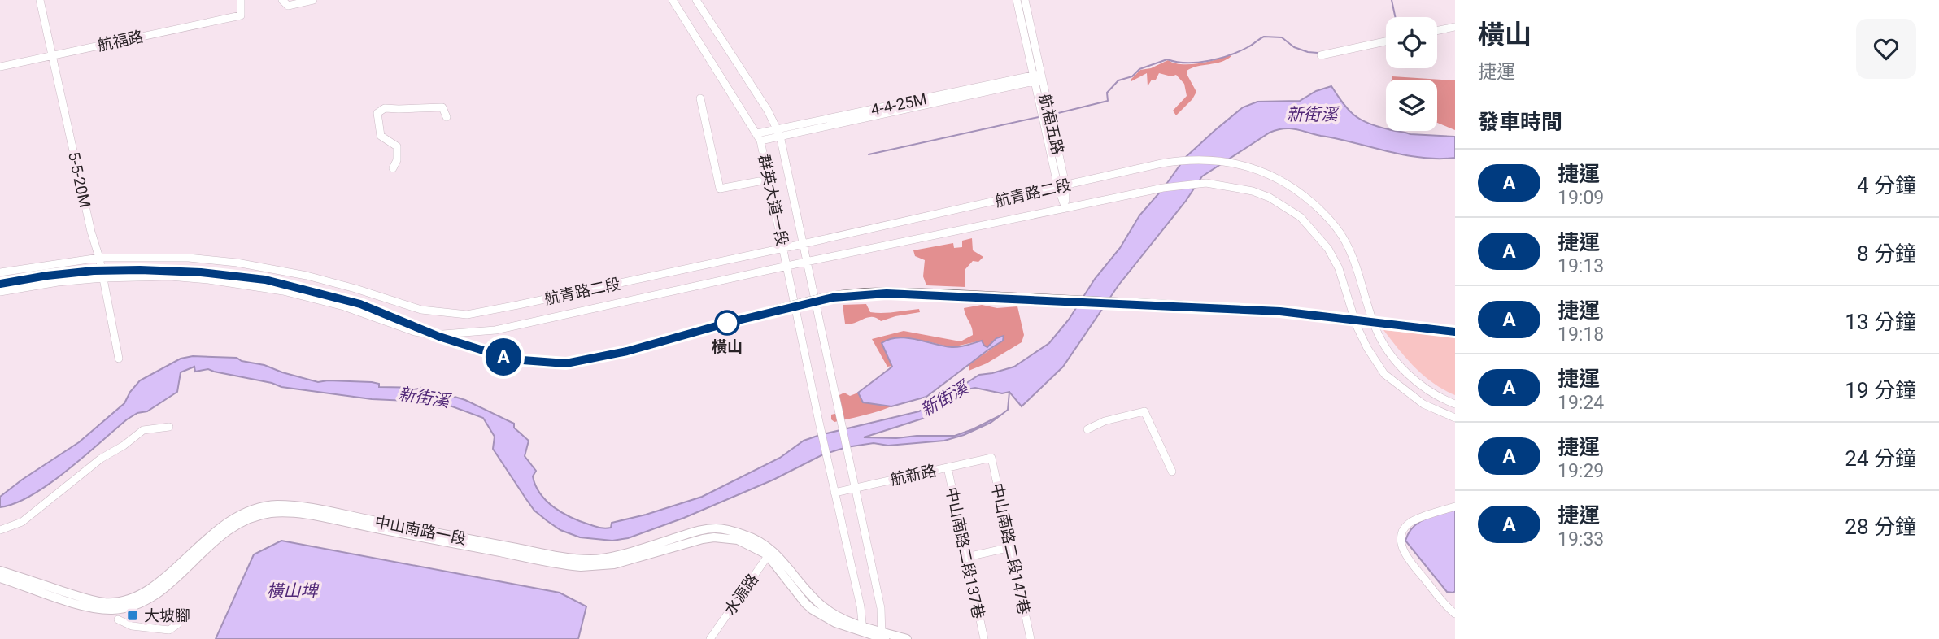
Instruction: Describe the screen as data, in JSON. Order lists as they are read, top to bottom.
{
  "streets": {
    "main road": ["中山南路一段"],
    "street": [
      "航福路",
      "4-4-25M",
      "航福五路",
      "5-5-20M",
      "航青路二段",
      "群英大道一段",
      "航新路",
      "中山南路二段147巷",
      "中山南路二段137巷",
      "水源路"
    ]
  },
  "crossings": [
    ["航福路", "5-5-20M"],
    ["4-4-25M", "航福五路"],
    ["4-4-25M", "群英大道一段"],
    ["航福五路", "航青路二段"],
    ["5-5-20M", "航青路二段"],
    ["航青路二段", "群英大道一段"],
    ["群英大道一段", "航新路"],
    ["航新路", "中山南路二段147巷"],
    ["航新路", "中山南路二段137巷"],
    ["中山南路一段", "水源路"]
  ],
  "water": ["新街溪", "橫山埤"],
  "places": {
    "other": ["橫山"],
    "transit": ["大坡腳"]
  },
  "lines": ["metro line A"],
  "page": {
    "on_map": "A",
    "heading": [
      ["橫山", "捷運"],
      "發車時間"
    ],
    "list": [
      {
        "mark": "A",
        "name": "捷運",
        "note": "19:09",
        "value": "4 分鐘"
      },
      {
        "mark": "A",
        "name": "捷運",
        "note": "19:13",
        "value": "8 分鐘"
      },
      {
        "mark": "A",
        "name": "捷運",
        "note": "19:18",
        "value": "13 分鐘"
      },
      {
        "mark": "A",
        "name": "捷運",
        "note": "19:24",
        "value": "19 分鐘"
      },
      {
        "mark": "A",
        "name": "捷運",
        "note": "19:29",
        "value": "24 分鐘"
      },
      {
        "mark": "A",
        "name": "捷運",
        "note": "19:33",
        "value": "28 分鐘"
      }
    ]
  }
}
